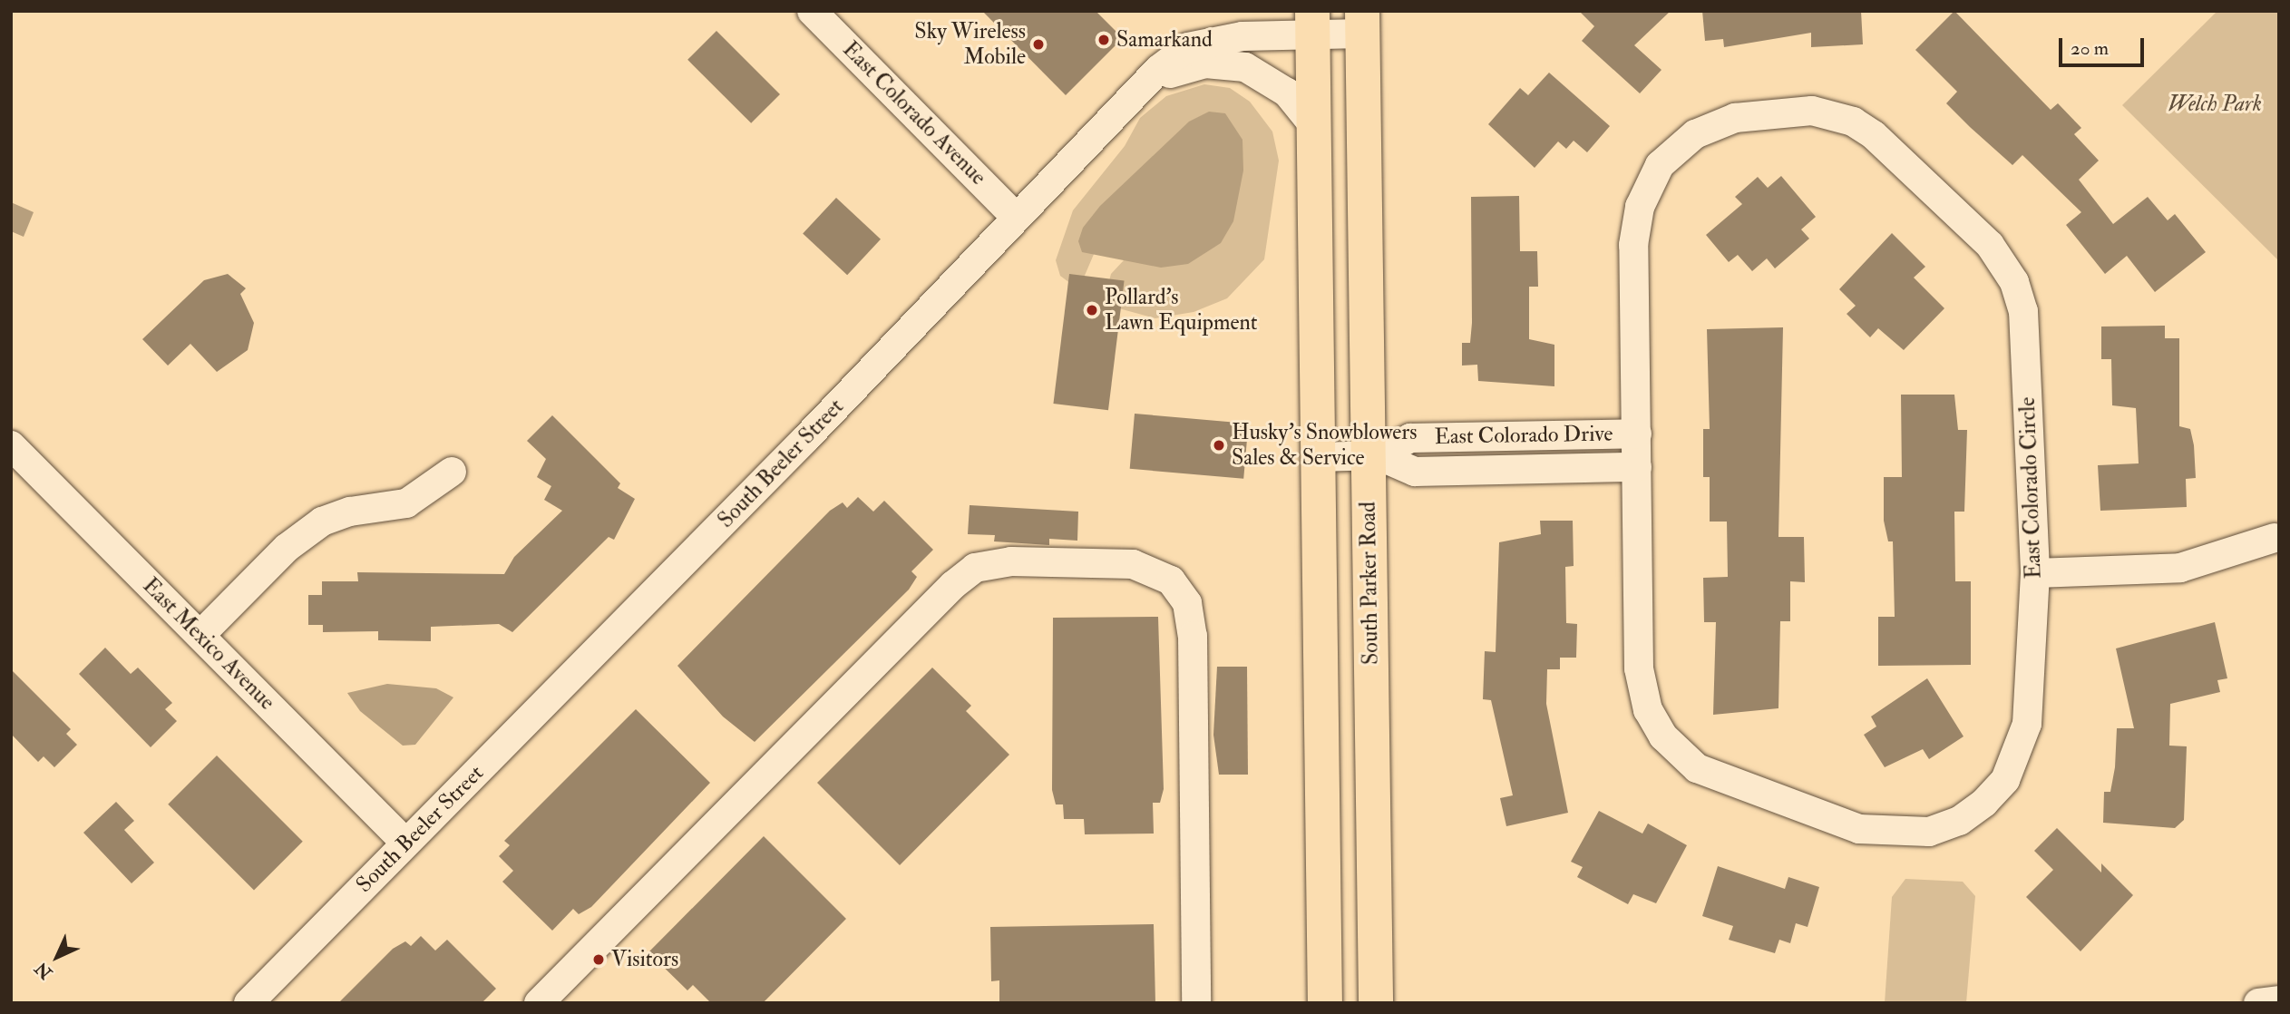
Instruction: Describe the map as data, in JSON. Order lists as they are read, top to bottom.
{
  "streets": {
    "main road": ["South Parker Road"],
    "street": [
      "East Colorado Avenue",
      "East Colorado Drive",
      "South Beeler Street",
      "East Colorado Circle",
      "East Mexico Avenue"
    ]
  },
  "crossings": [
    ["East Colorado Avenue", "South Beeler Street"],
    ["East Colorado Drive", "East Colorado Circle"],
    ["East Colorado Drive", "South Parker Road"],
    ["South Beeler Street", "South Parker Road"],
    ["South Beeler Street", "East Mexico Avenue"]
  ],
  "parks": ["Welch Park"],
  "places": [
    "Samarkand",
    "Sky Wireless Mobile",
    "Pollard's Lawn Equipment",
    "Husky's Snowblowers Sales & Service",
    "Visitors"
  ],
  "scale_bar": "20 m",
  "north": "bottom left"
}
